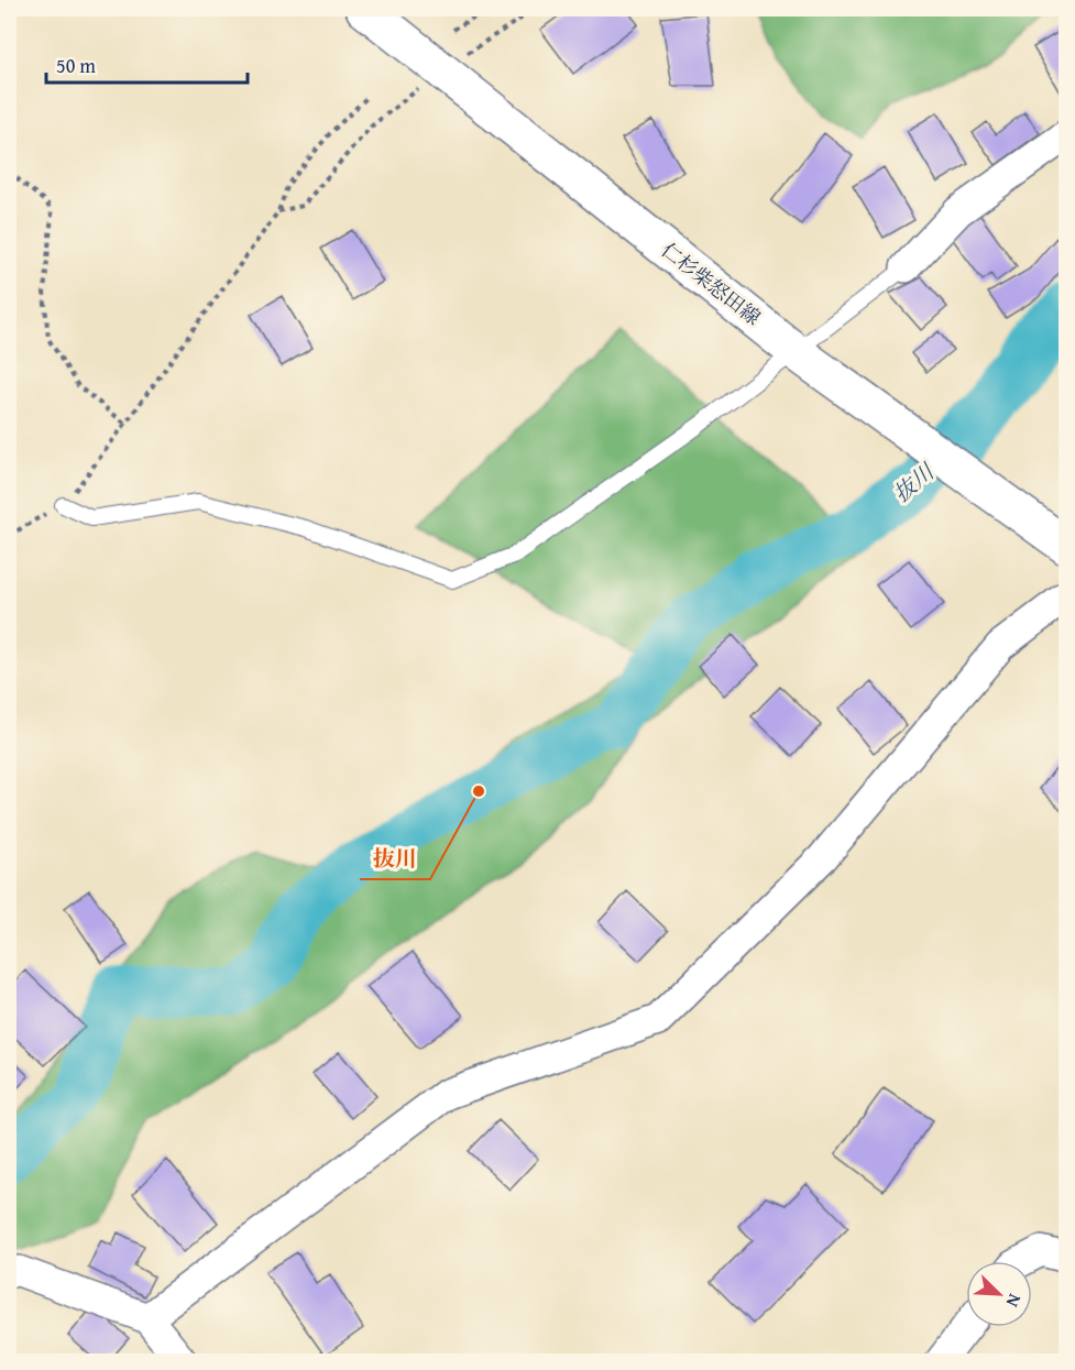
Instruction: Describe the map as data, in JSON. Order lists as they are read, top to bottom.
{
  "streets": {
    "main road": ["仁杉柴怒田線"]
  },
  "water": ["抜川"],
  "places": ["抜川"],
  "scale_bar": "50 m",
  "north": "bottom right"
}
